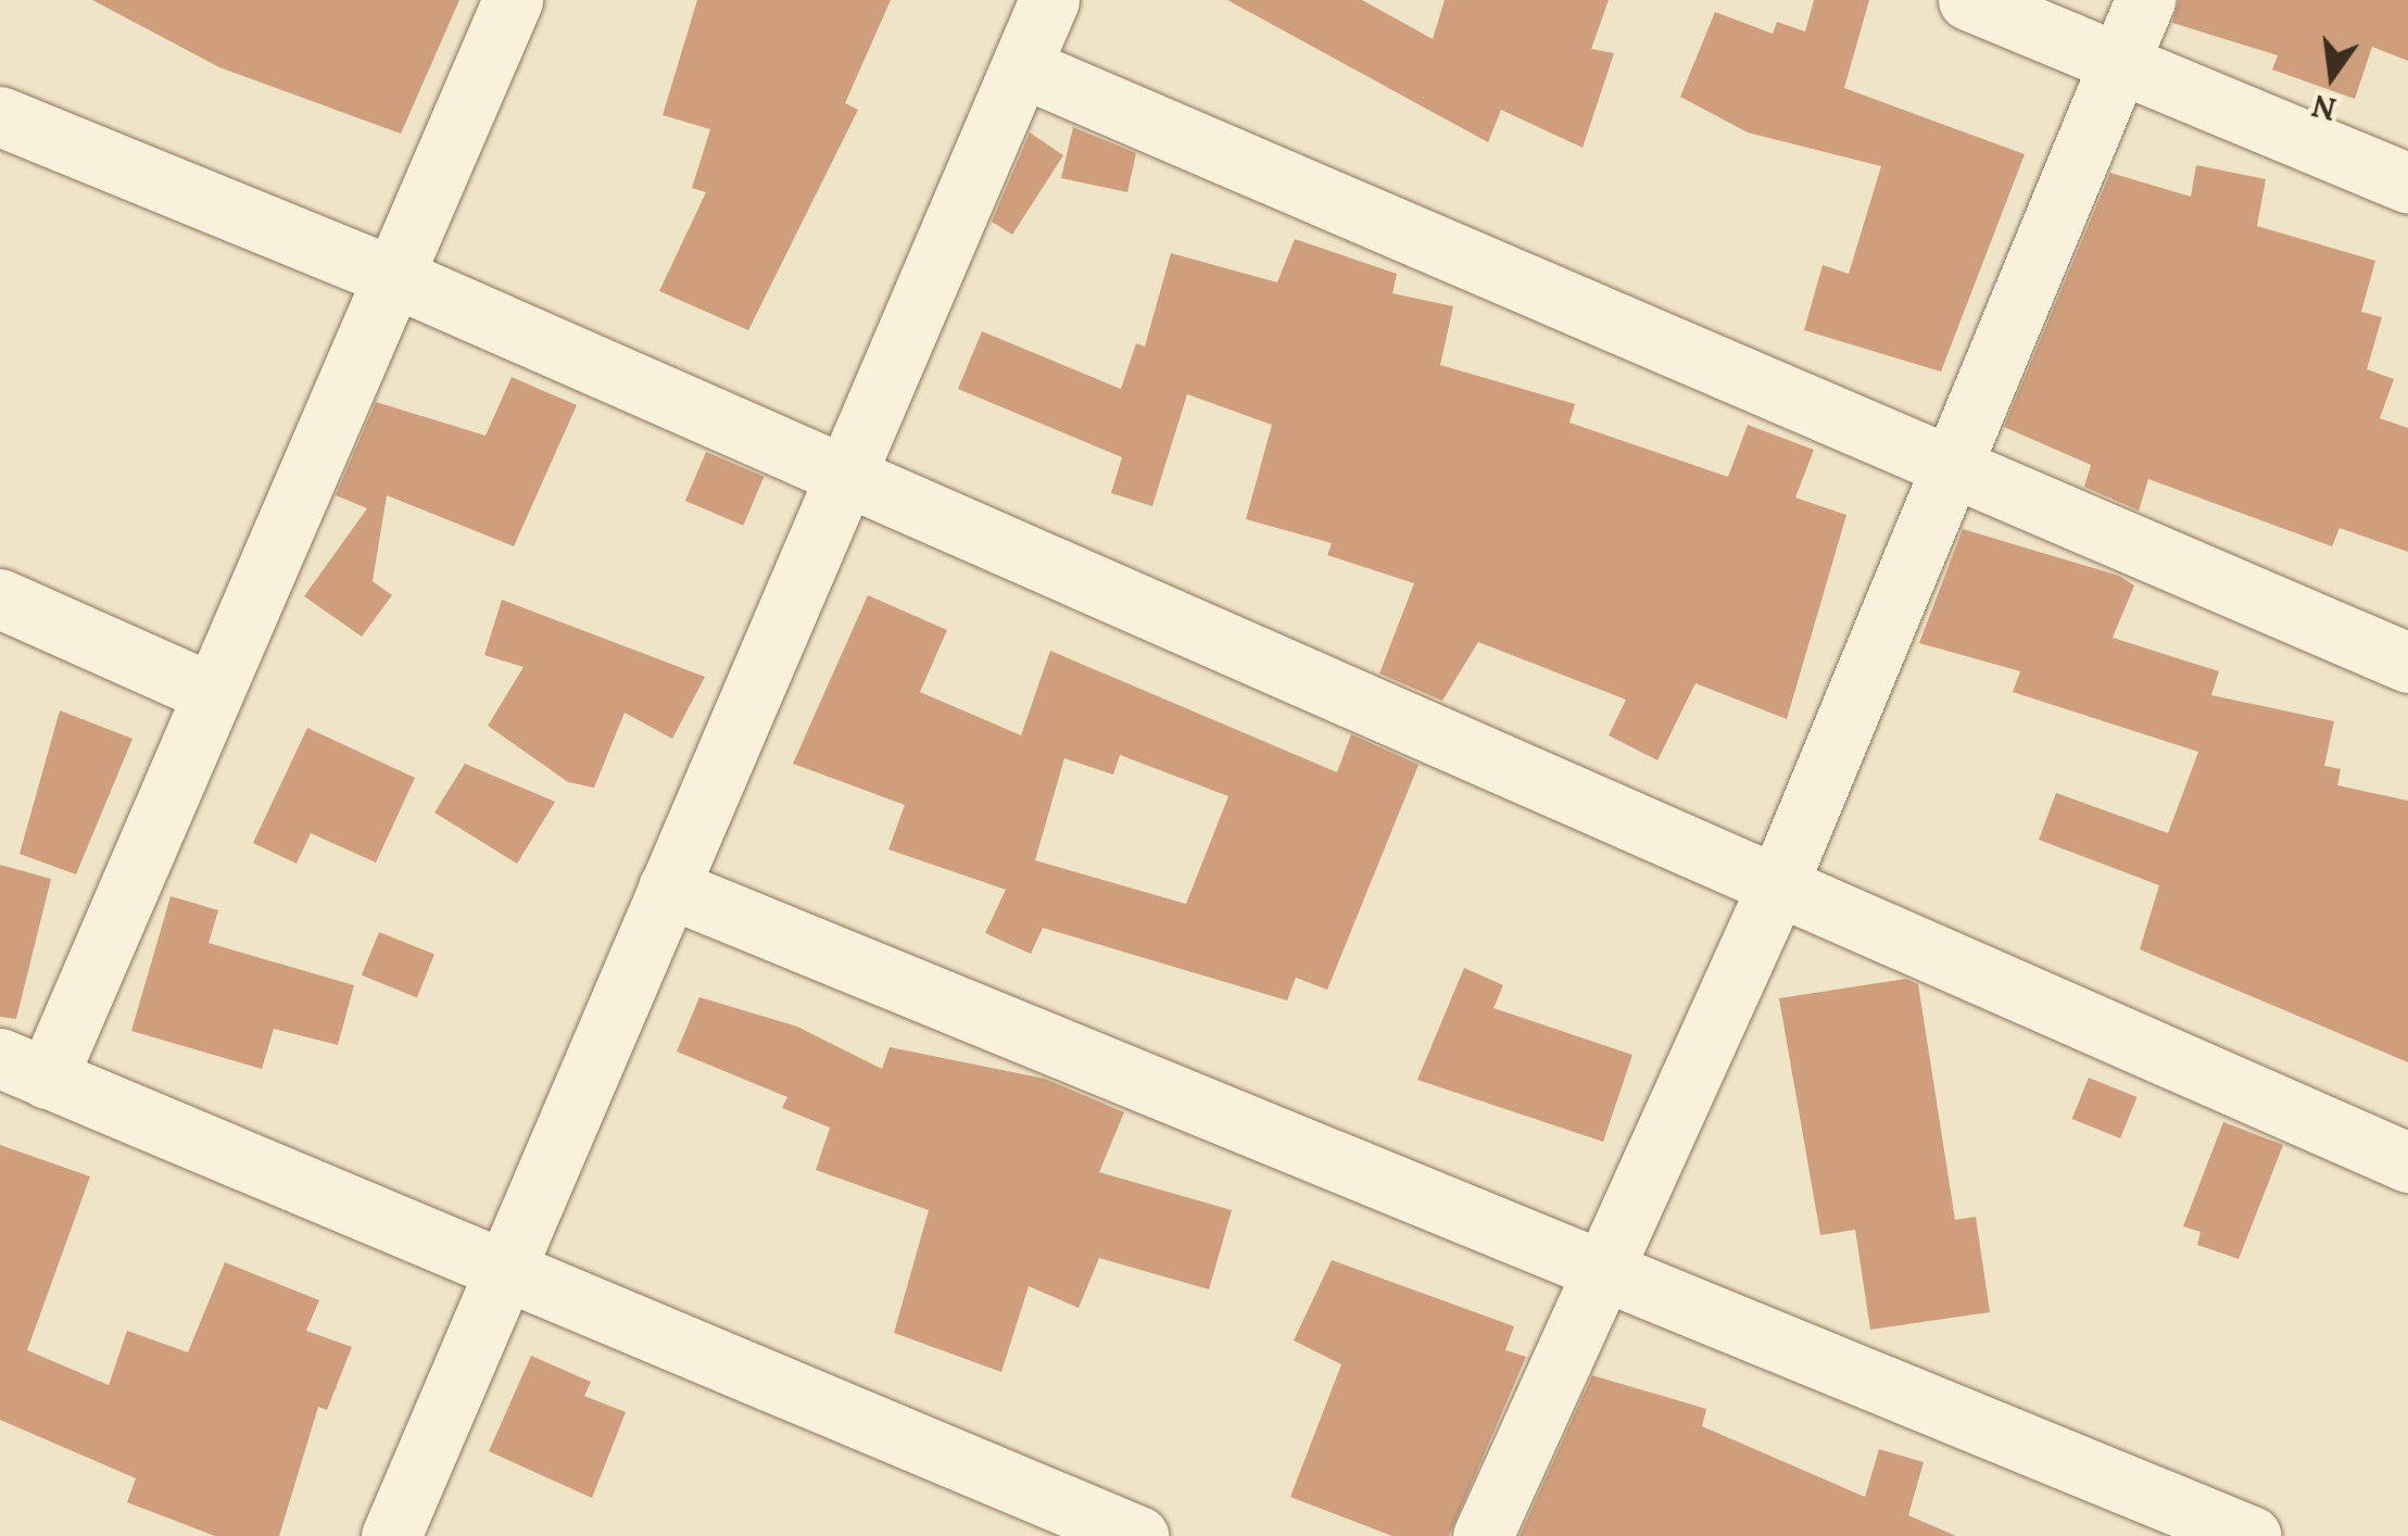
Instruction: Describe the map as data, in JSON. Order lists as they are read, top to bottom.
{
  "north": "bottom"
}
